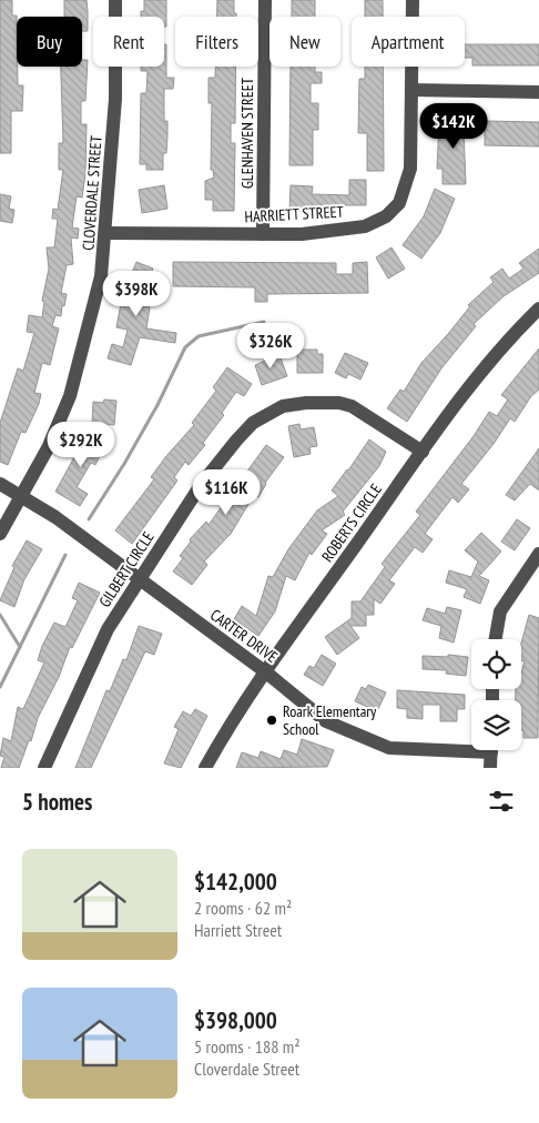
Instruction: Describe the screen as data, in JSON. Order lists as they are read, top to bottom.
{
  "streets": {
    "street": [
      "GLENHAVEN STREET",
      "CLOVERDALE STREET",
      "HARRIETT STREET",
      "ROBERTS CIRCLE",
      "GILBERT CIRCLE",
      "CARTER DRIVE"
    ]
  },
  "crossings": [
    ["GLENHAVEN STREET", "HARRIETT STREET"],
    ["CLOVERDALE STREET", "HARRIETT STREET"],
    ["CLOVERDALE STREET", "CARTER DRIVE"],
    ["ROBERTS CIRCLE", "GILBERT CIRCLE"],
    ["ROBERTS CIRCLE", "CARTER DRIVE"],
    ["GILBERT CIRCLE", "CARTER DRIVE"]
  ],
  "places": ["Roark Elementary School"],
  "page": {
    "chip": [
      "Buy",
      "Rent",
      "Filters",
      "New",
      "Apartment"
    ],
    "price": [
      "$142K",
      "$398K",
      "$326K",
      "$292K",
      "$116K"
    ],
    "heading": "5 homes",
    "list": [
      {
        "name": "$142,000",
        "note": "2 rooms · 62 m² · Harriett Street"
      },
      {
        "name": "$398,000",
        "note": "5 rooms · 188 m² · Cloverdale Street"
      }
    ]
  }
}
